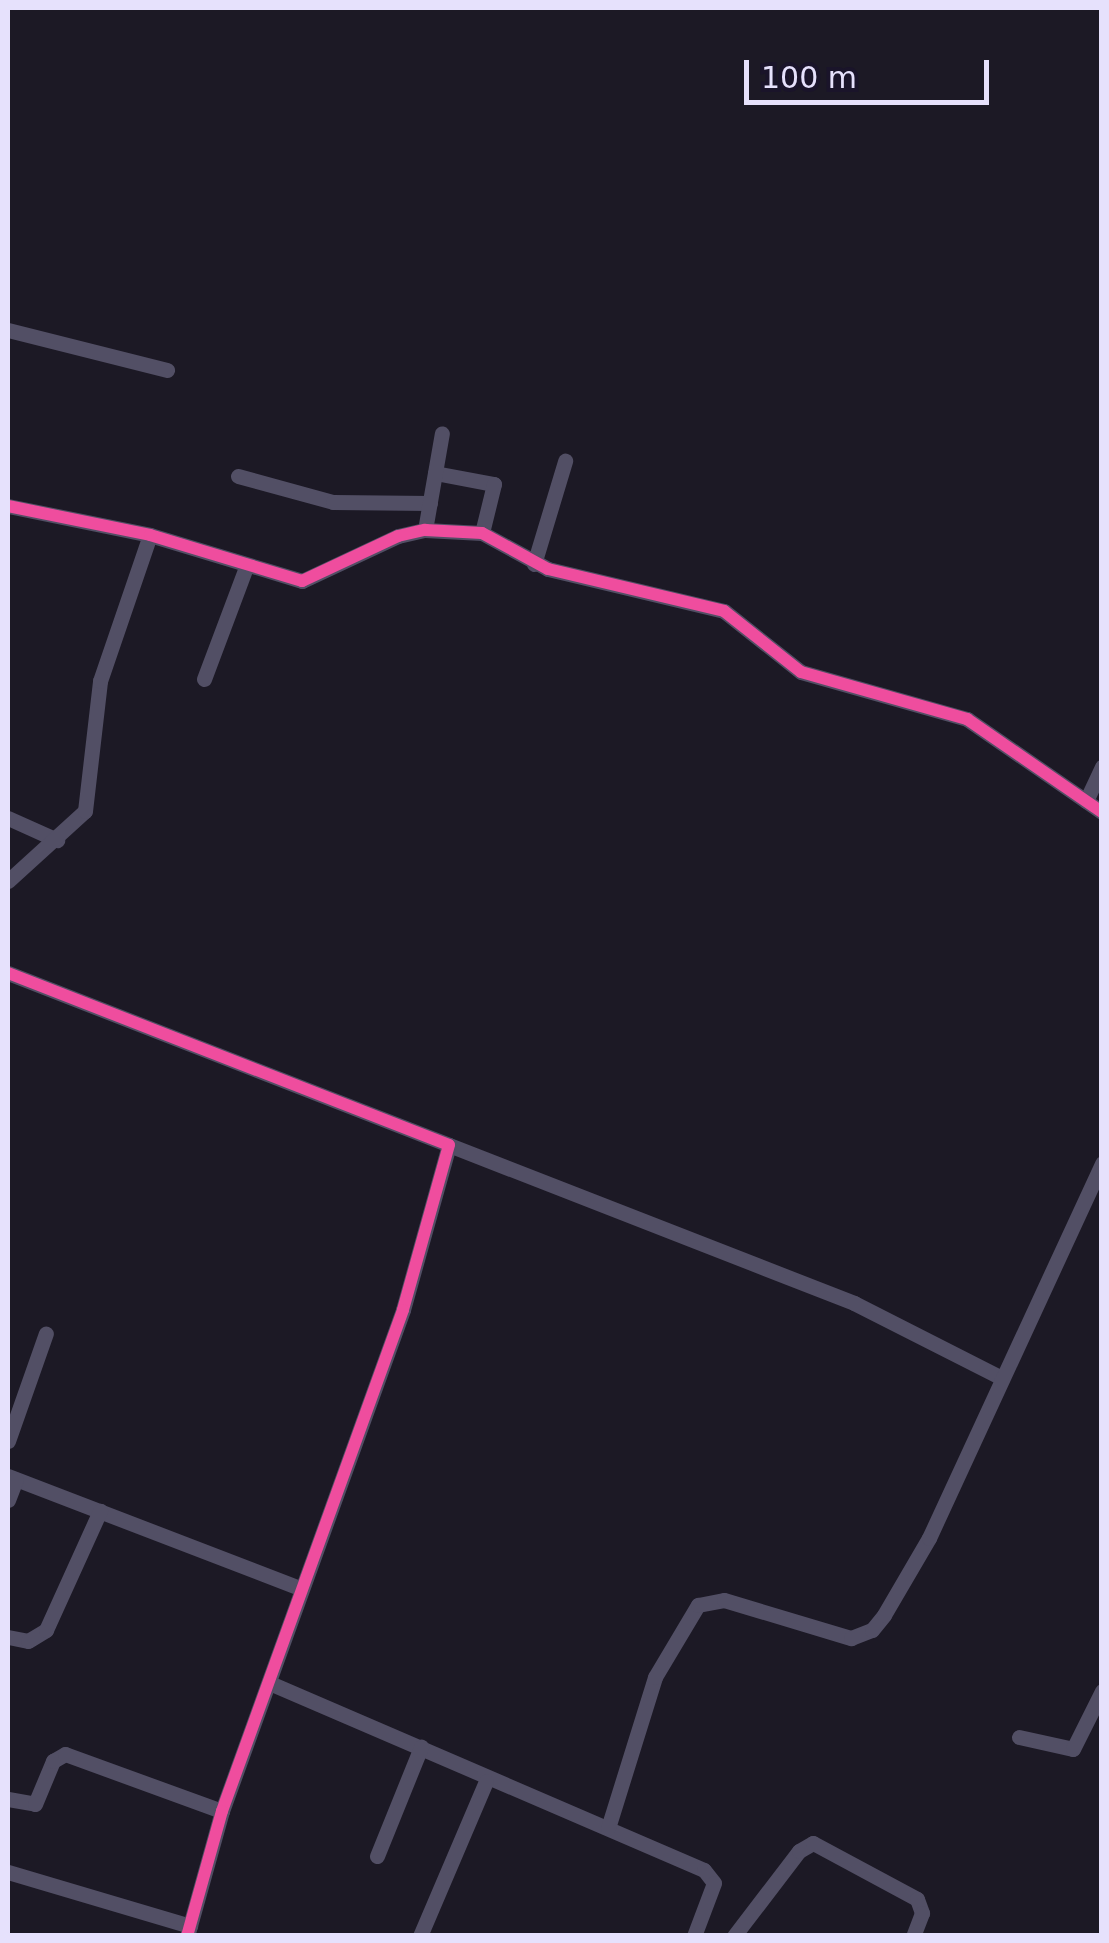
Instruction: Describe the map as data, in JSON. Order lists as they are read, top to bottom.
{
  "scale_bar": "100 m"
}
